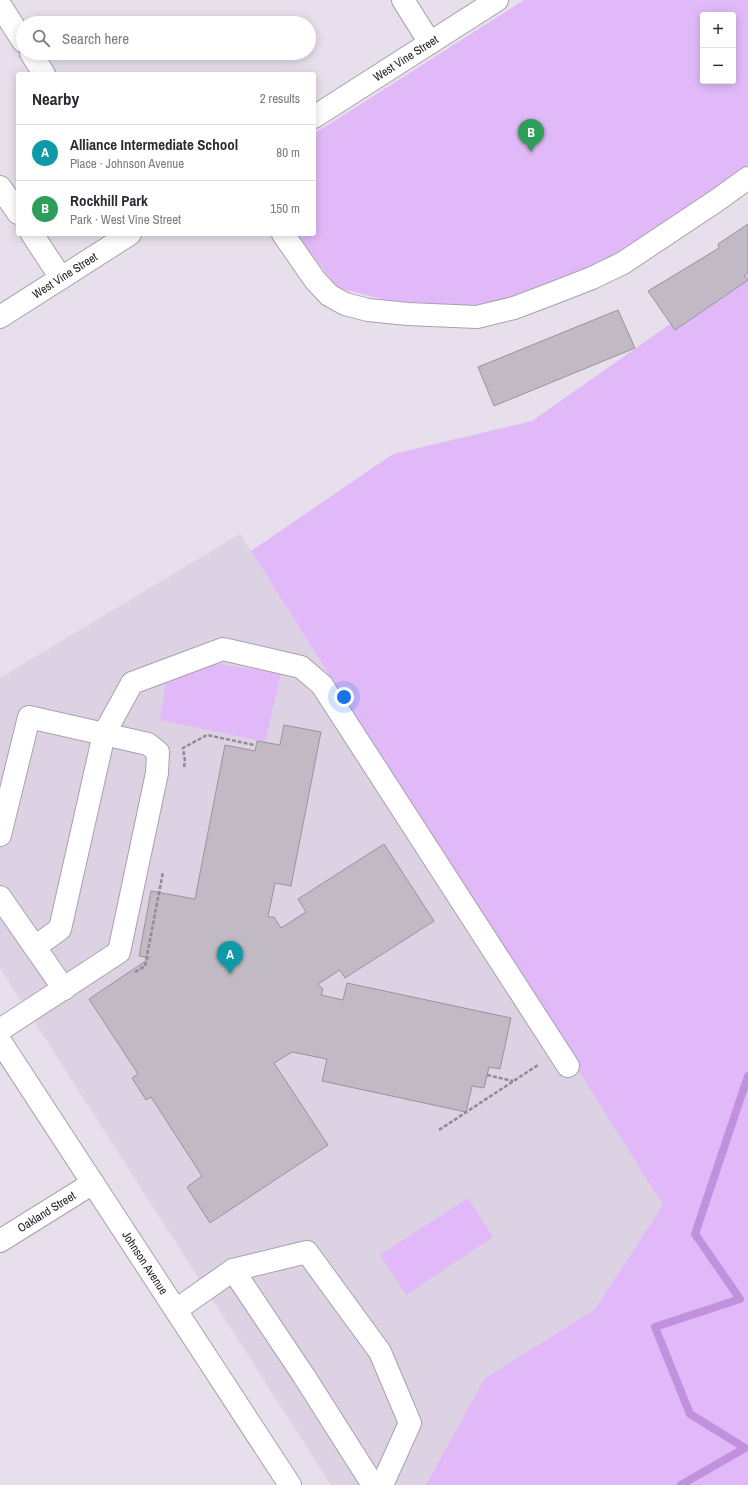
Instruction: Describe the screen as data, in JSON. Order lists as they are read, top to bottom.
{
  "streets": {
    "street": ["West Vine Street", "Oakland Street", "Johnson Avenue"]
  },
  "crossings": [
    ["Oakland Street", "Johnson Avenue"]
  ],
  "page": {
    "map_buttons": ["+", "−"],
    "search": "Search here",
    "heading": ["Nearby", "2 results"],
    "pins": ["B", "A"],
    "list": [
      {
        "mark": "A",
        "name": "Alliance Intermediate School",
        "note": "Place · Johnson Avenue",
        "value": "80 m"
      },
      {
        "mark": "B",
        "name": "Rockhill Park",
        "note": "Park · West Vine Street",
        "value": "150 m"
      }
    ]
  }
}
